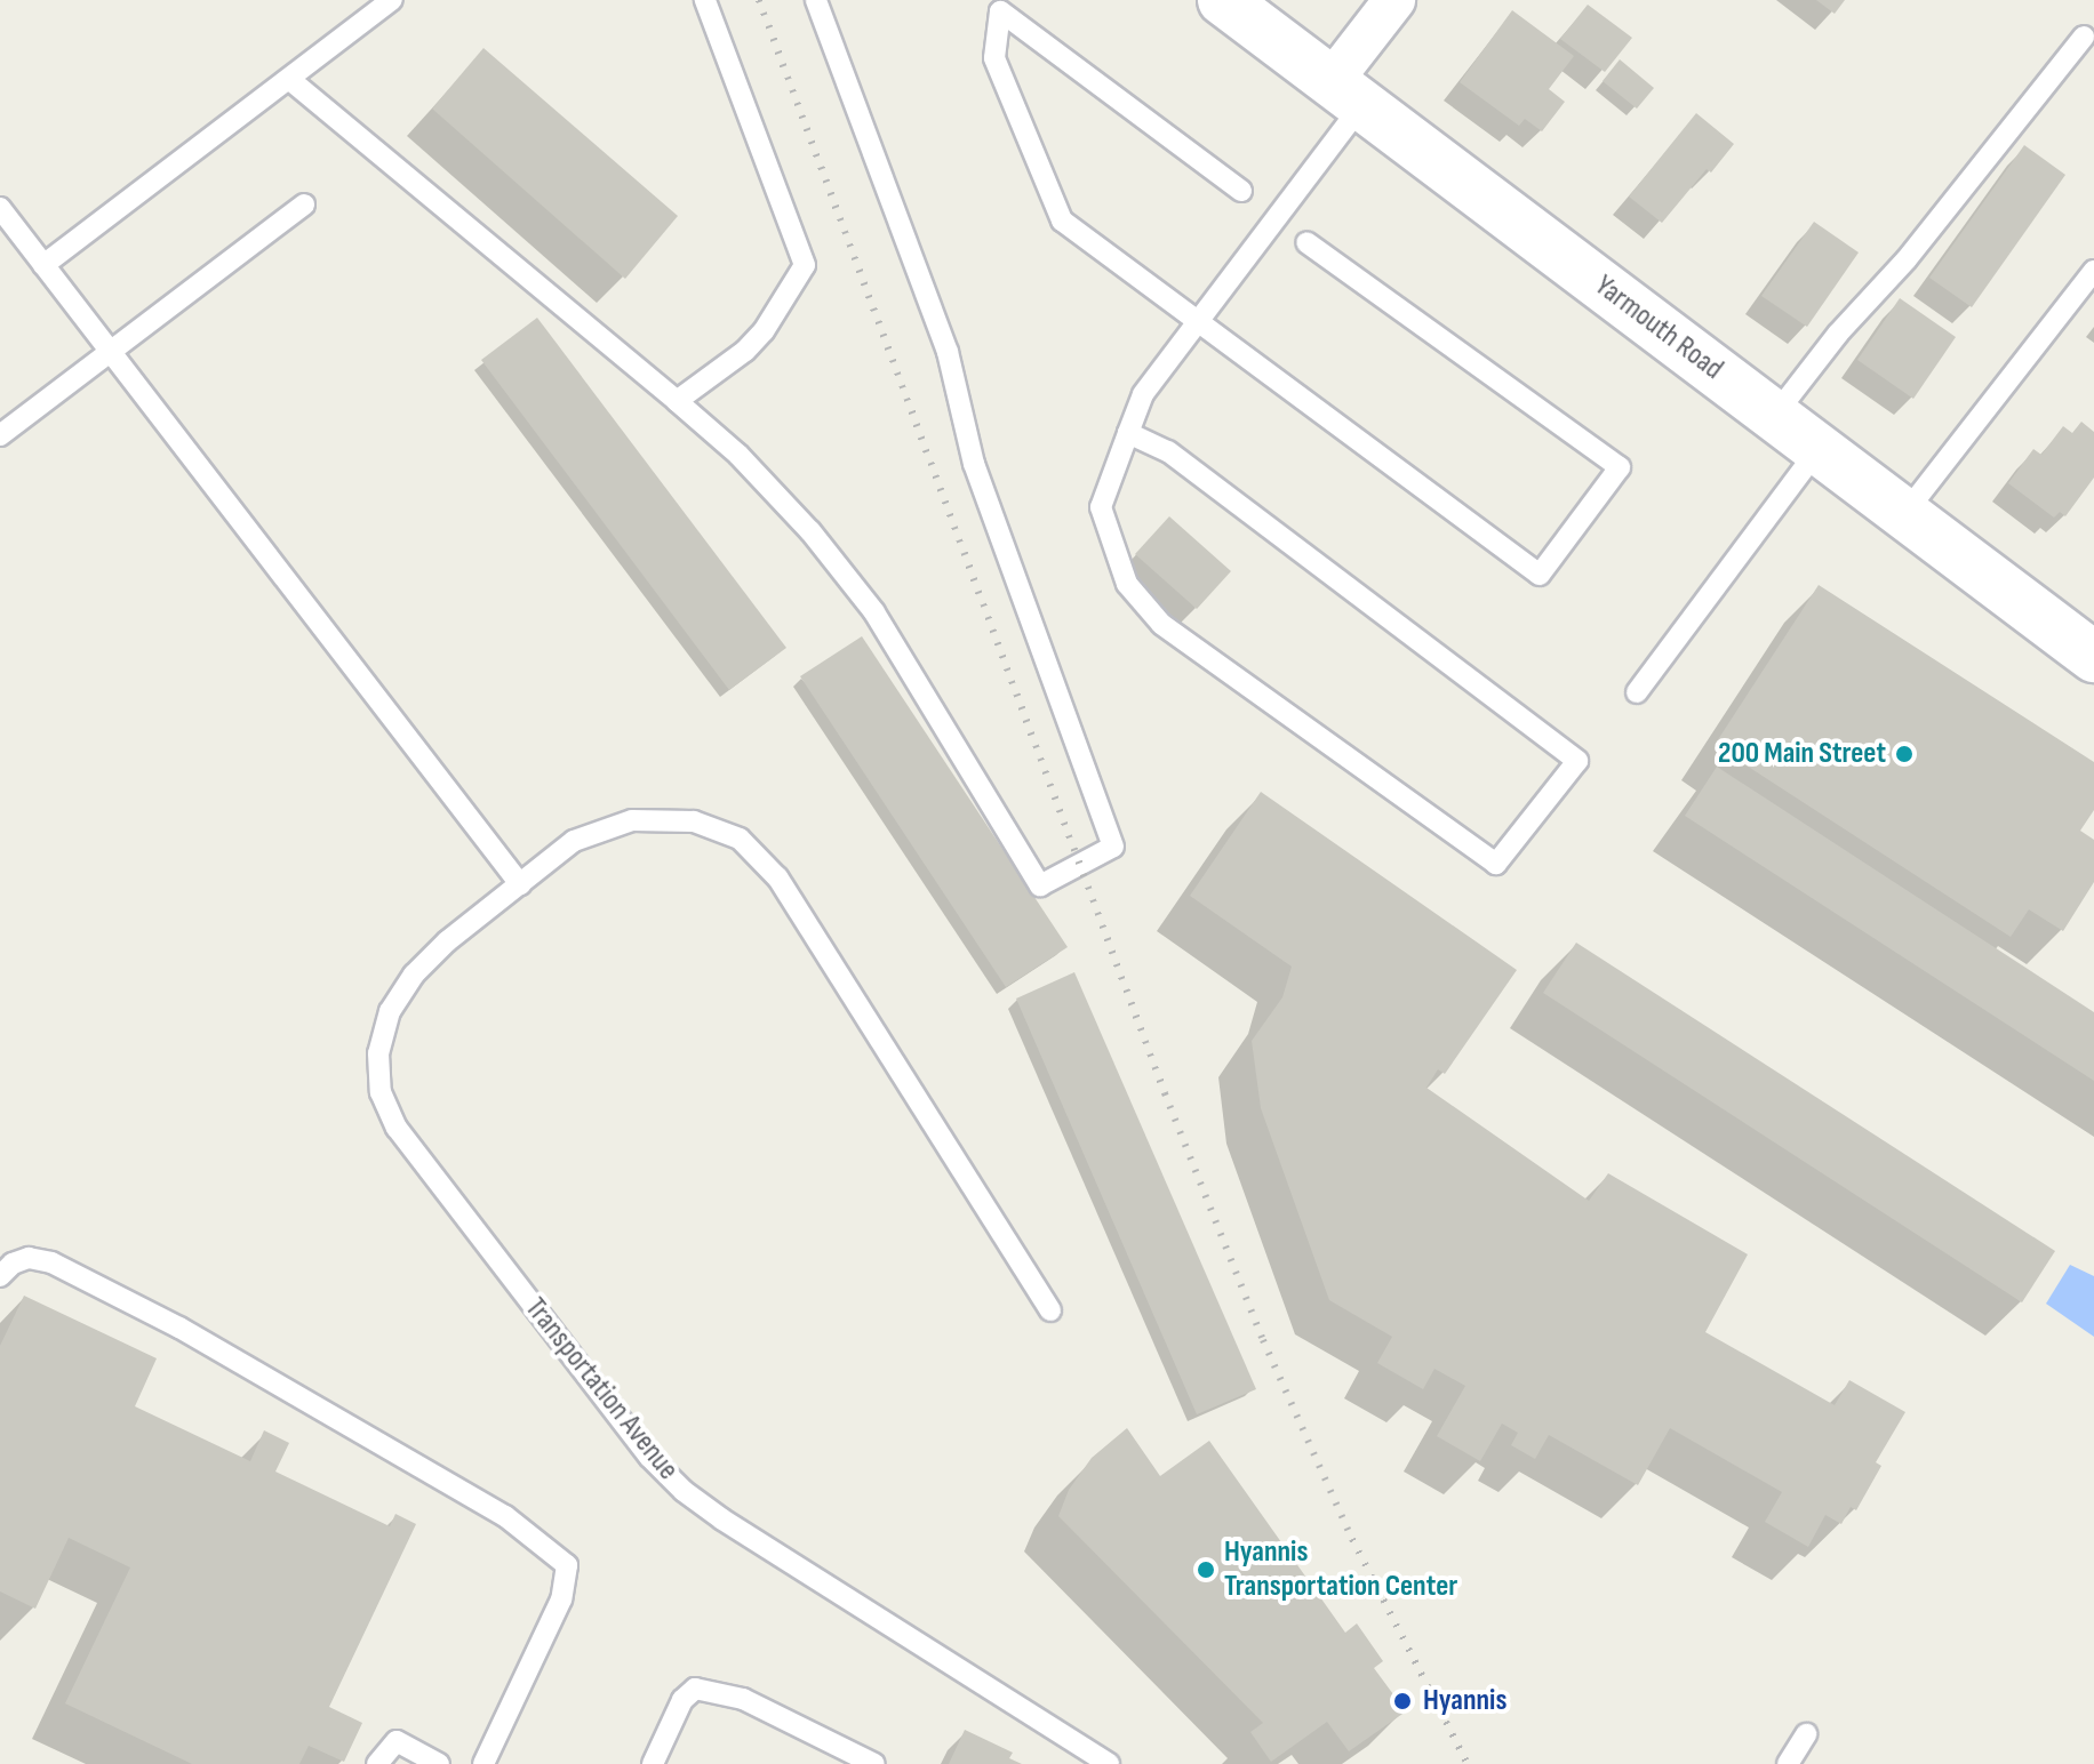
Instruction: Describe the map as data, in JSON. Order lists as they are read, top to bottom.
{
  "streets": {
    "main road": ["Yarmouth Road"],
    "lane": ["Transportation Avenue"]
  },
  "places": ["200 Main Street", "Hyannis Transportation Center", "Hyannis"]
}
